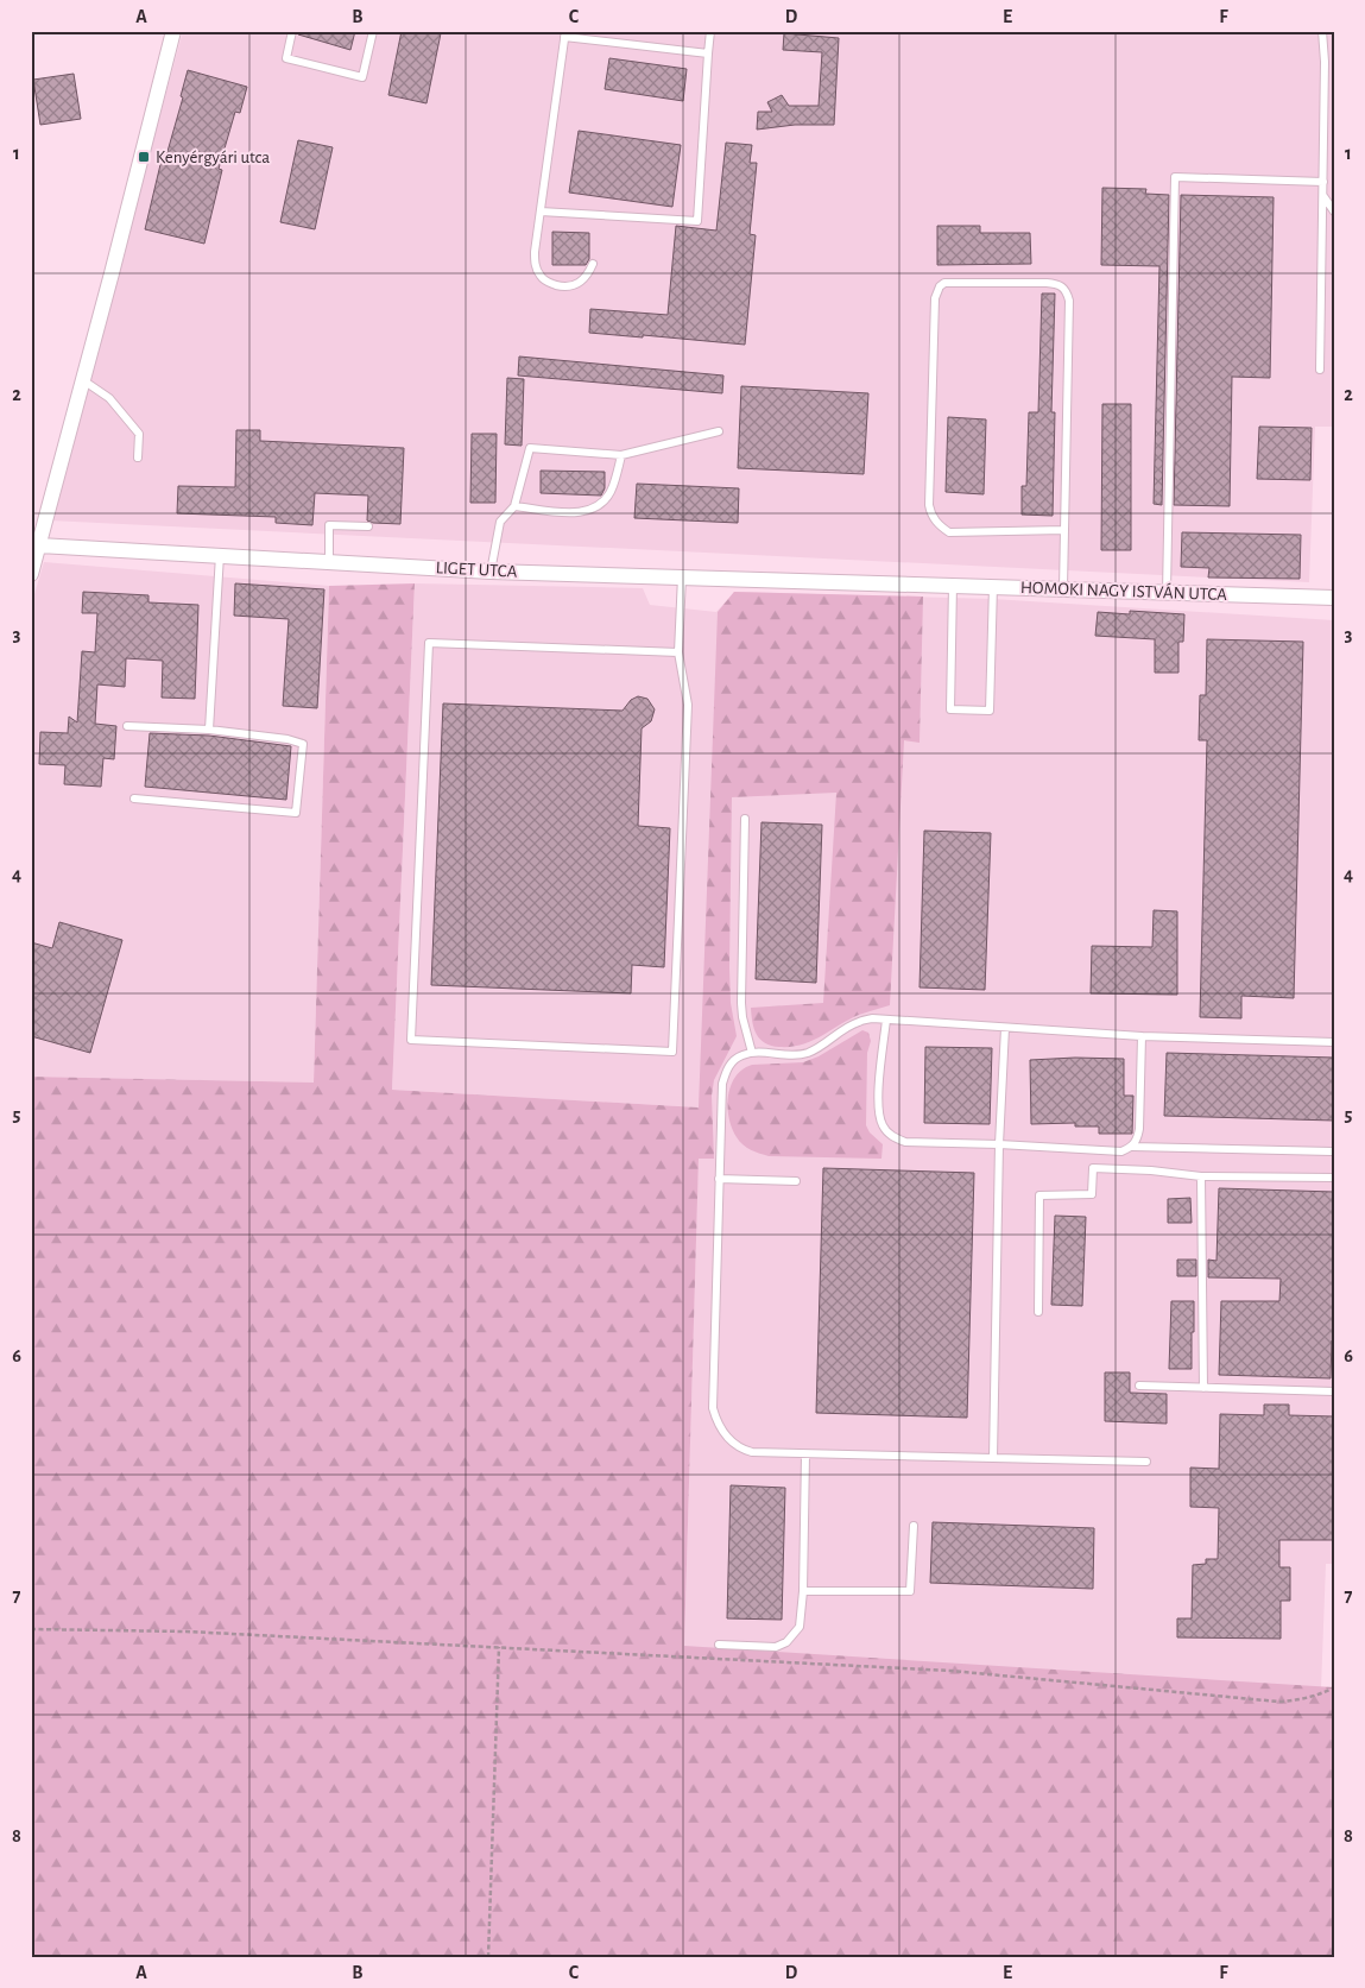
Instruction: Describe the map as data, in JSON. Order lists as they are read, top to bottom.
{
  "streets": {
    "street": ["LIGET UTCA", "HOMOKI NAGY ISTVÁN UTCA"]
  },
  "crossings": [
    ["LIGET UTCA", "HOMOKI NAGY ISTVÁN UTCA"]
  ],
  "places": {
    "transit": ["Kenyérgyári utca"]
  },
  "grid": {
    "columns": [
      "A",
      "B",
      "C",
      "D",
      "E",
      "F"
    ],
    "rows": [
      "1",
      "2",
      "3",
      "4",
      "5",
      "6",
      "7",
      "8"
    ]
  }
}
